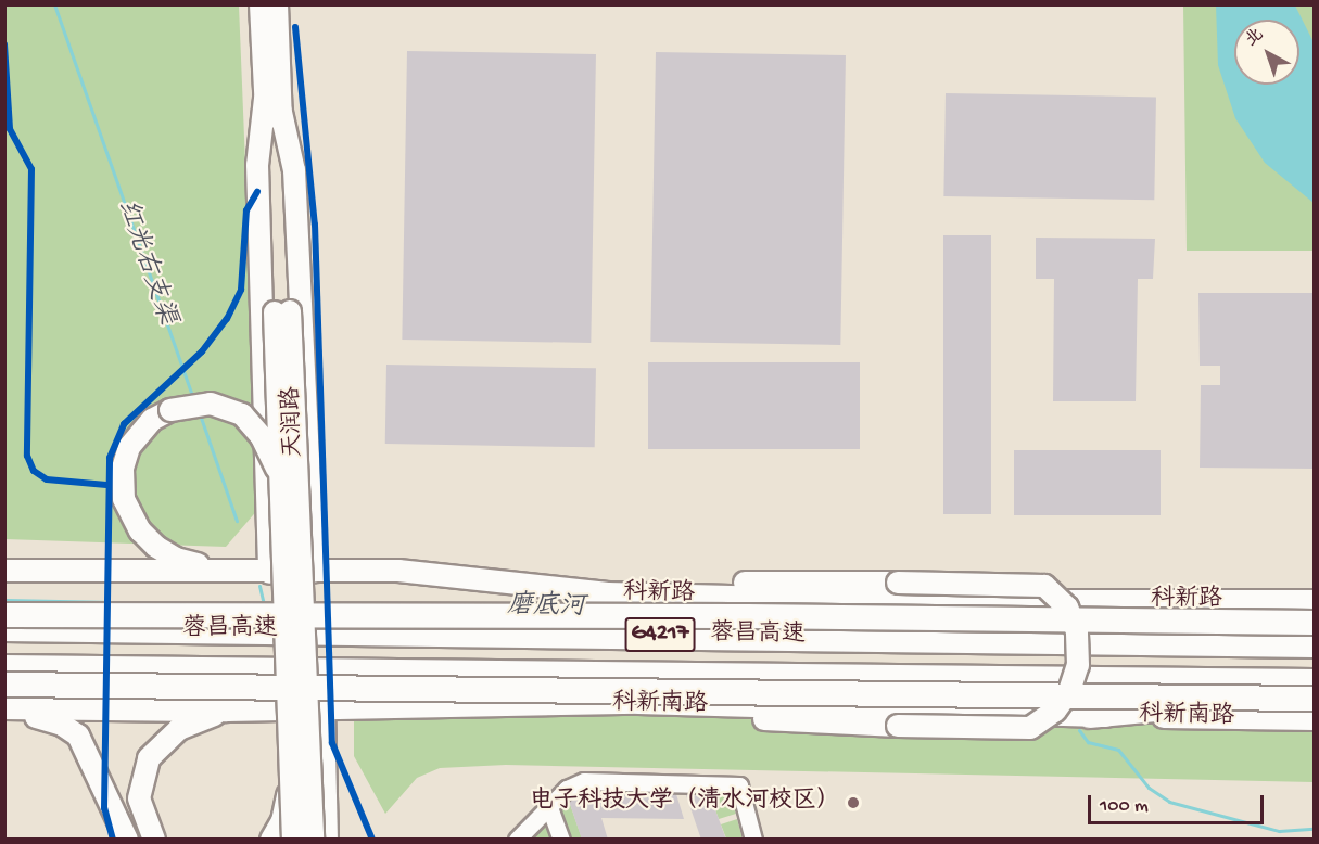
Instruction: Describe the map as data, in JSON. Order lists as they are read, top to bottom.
{
  "streets": {
    "highway": ["蓉昌高速", "G4217"],
    "main road": ["天润路", "科新路", "科新南路"]
  },
  "water": ["红光右支渠", "磨底河"],
  "places": ["电子科技大学（清水河校区）"],
  "scale_bar": "100 m",
  "north": "top left"
}
